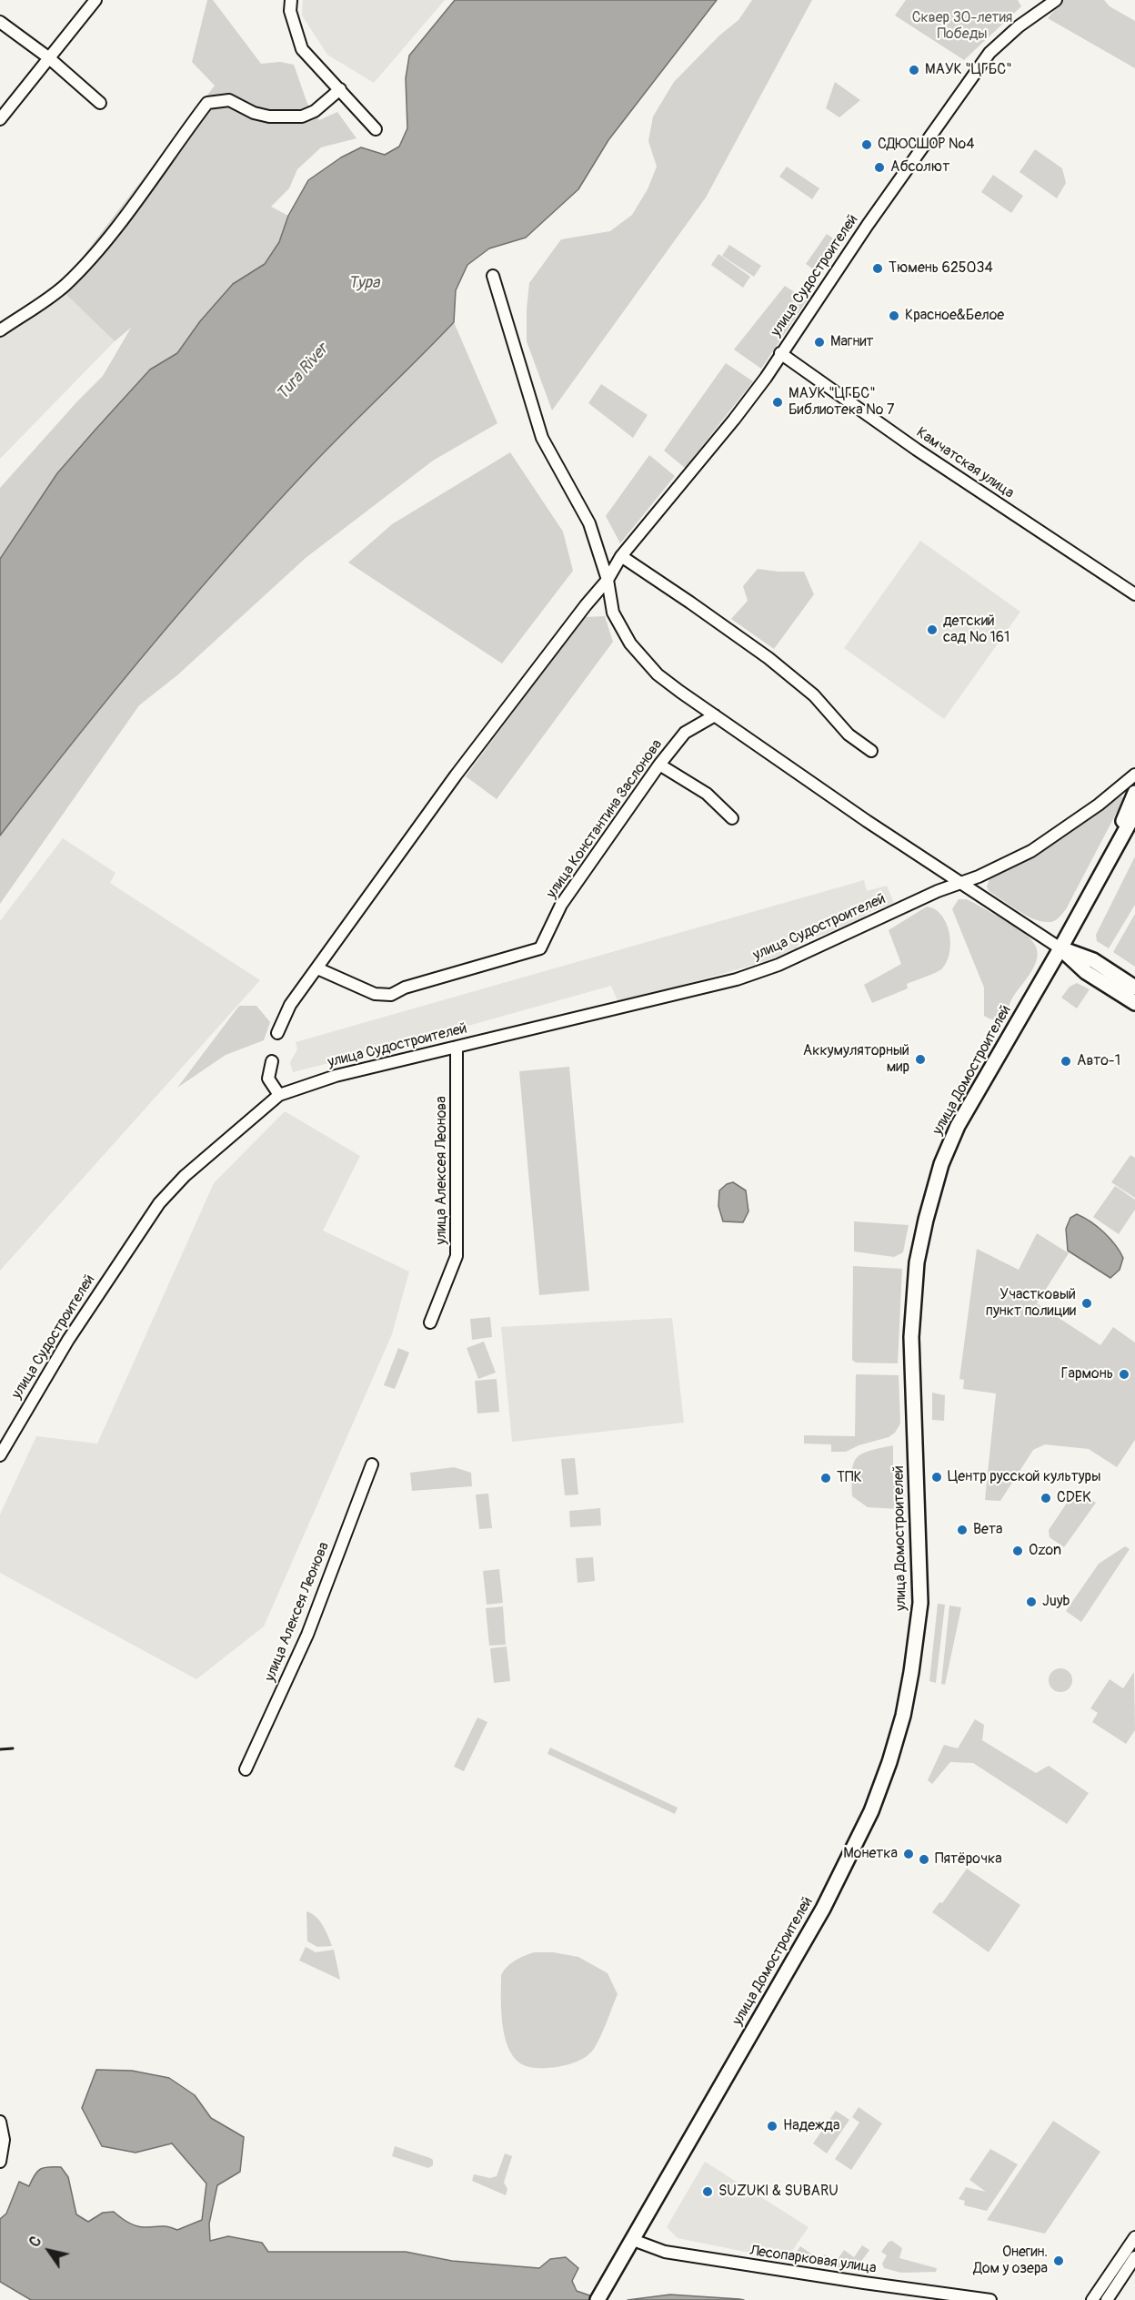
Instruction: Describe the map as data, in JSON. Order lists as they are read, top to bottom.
{
  "streets": {
    "main road": ["улица Домостроителей"],
    "street": [
      "улица Судостроителей",
      "Камчатская улица",
      "улица Константина Заслонова",
      "улица Алексея Леонова",
      "Лесопарковая улица"
    ]
  },
  "crossings": [
    ["улица Судостроителей", "Камчатская улица"],
    ["улица Судостроителей", "улица Алексея Леонова"],
    ["улица Домостроителей", "Лесопарковая улица"]
  ],
  "water": ["Тура", "Tura River"],
  "parks": ["Сквер 30-летия Победы"],
  "places": [
    "МАУК \"ЦГБС\"",
    "СДЮСШОР №4",
    "Абсолют",
    "Тюмень 625034",
    "Красное&Белое",
    "Магнит",
    "МАУК \"ЦГБС\" Библиотека № 7",
    "детский сад № 161",
    "Аккумуляторный мир",
    "Авто-1",
    "Участковый пункт полиции",
    "Гармонь",
    "Центр русской культуры",
    "ТПК",
    "CDEK",
    "Вета",
    "Ozon",
    "Juyb",
    "Монетка",
    "Пятёрочка",
    "Надежда",
    "SUZUKI & SUBARU",
    "Онегин. Дом у озера"
  ],
  "north": "top left"
}
